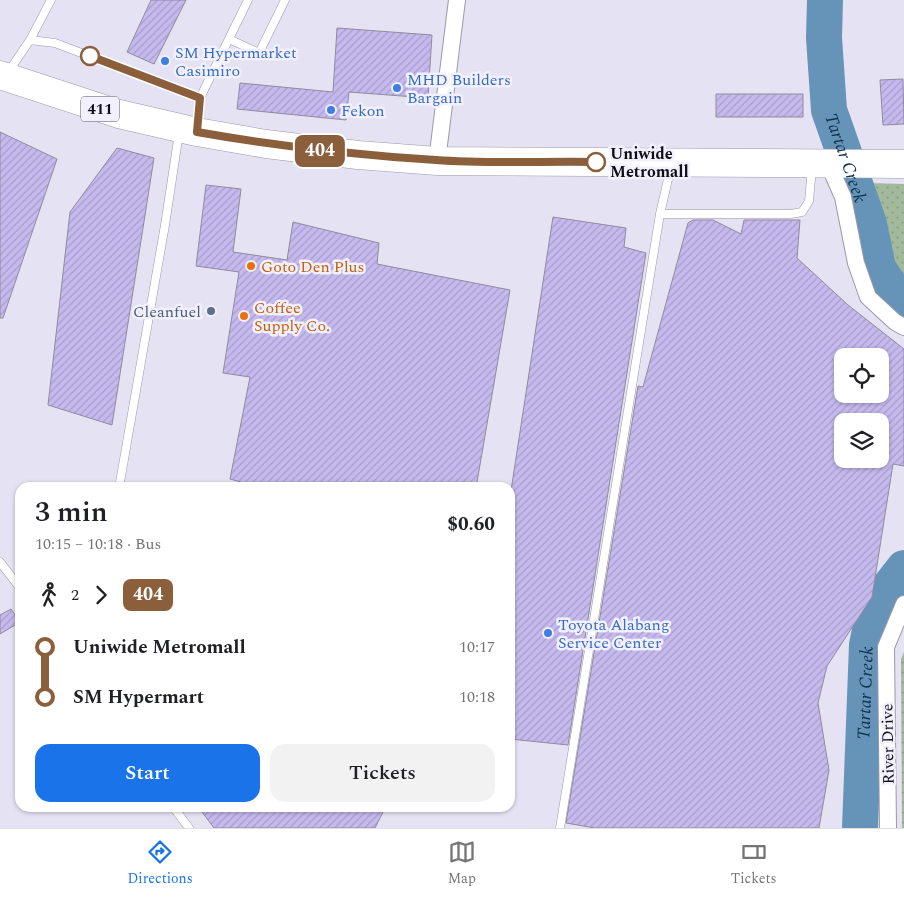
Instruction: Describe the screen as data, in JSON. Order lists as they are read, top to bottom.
{
  "streets": {
    "highway": ["411"],
    "street": ["River Drive"]
  },
  "water": ["Tartar Creek"],
  "places": [
    "SM Hypermarket Casimiro",
    "MHD Builders Bargain",
    "Fekon",
    "Uniwide Metromall",
    "Goto Den Plus",
    "Cleanfuel",
    "Coffee Supply Co.",
    "Toyota Alabang Service Center"
  ],
  "lines": ["bus line 404"],
  "page": {
    "on_map": "404",
    "heading": ["3 min", "10:15 – 10:18 · Bus", "$0.60"],
    "legs": ["2", "404"],
    "list": [
      {
        "name": "Uniwide Metromall",
        "value": "10:17"
      },
      {
        "name": "SM Hypermart",
        "value": "10:18"
      }
    ],
    "buttons": ["Start", "Tickets"],
    "tabs": ["Directions", "Map", "Tickets"]
  }
}
